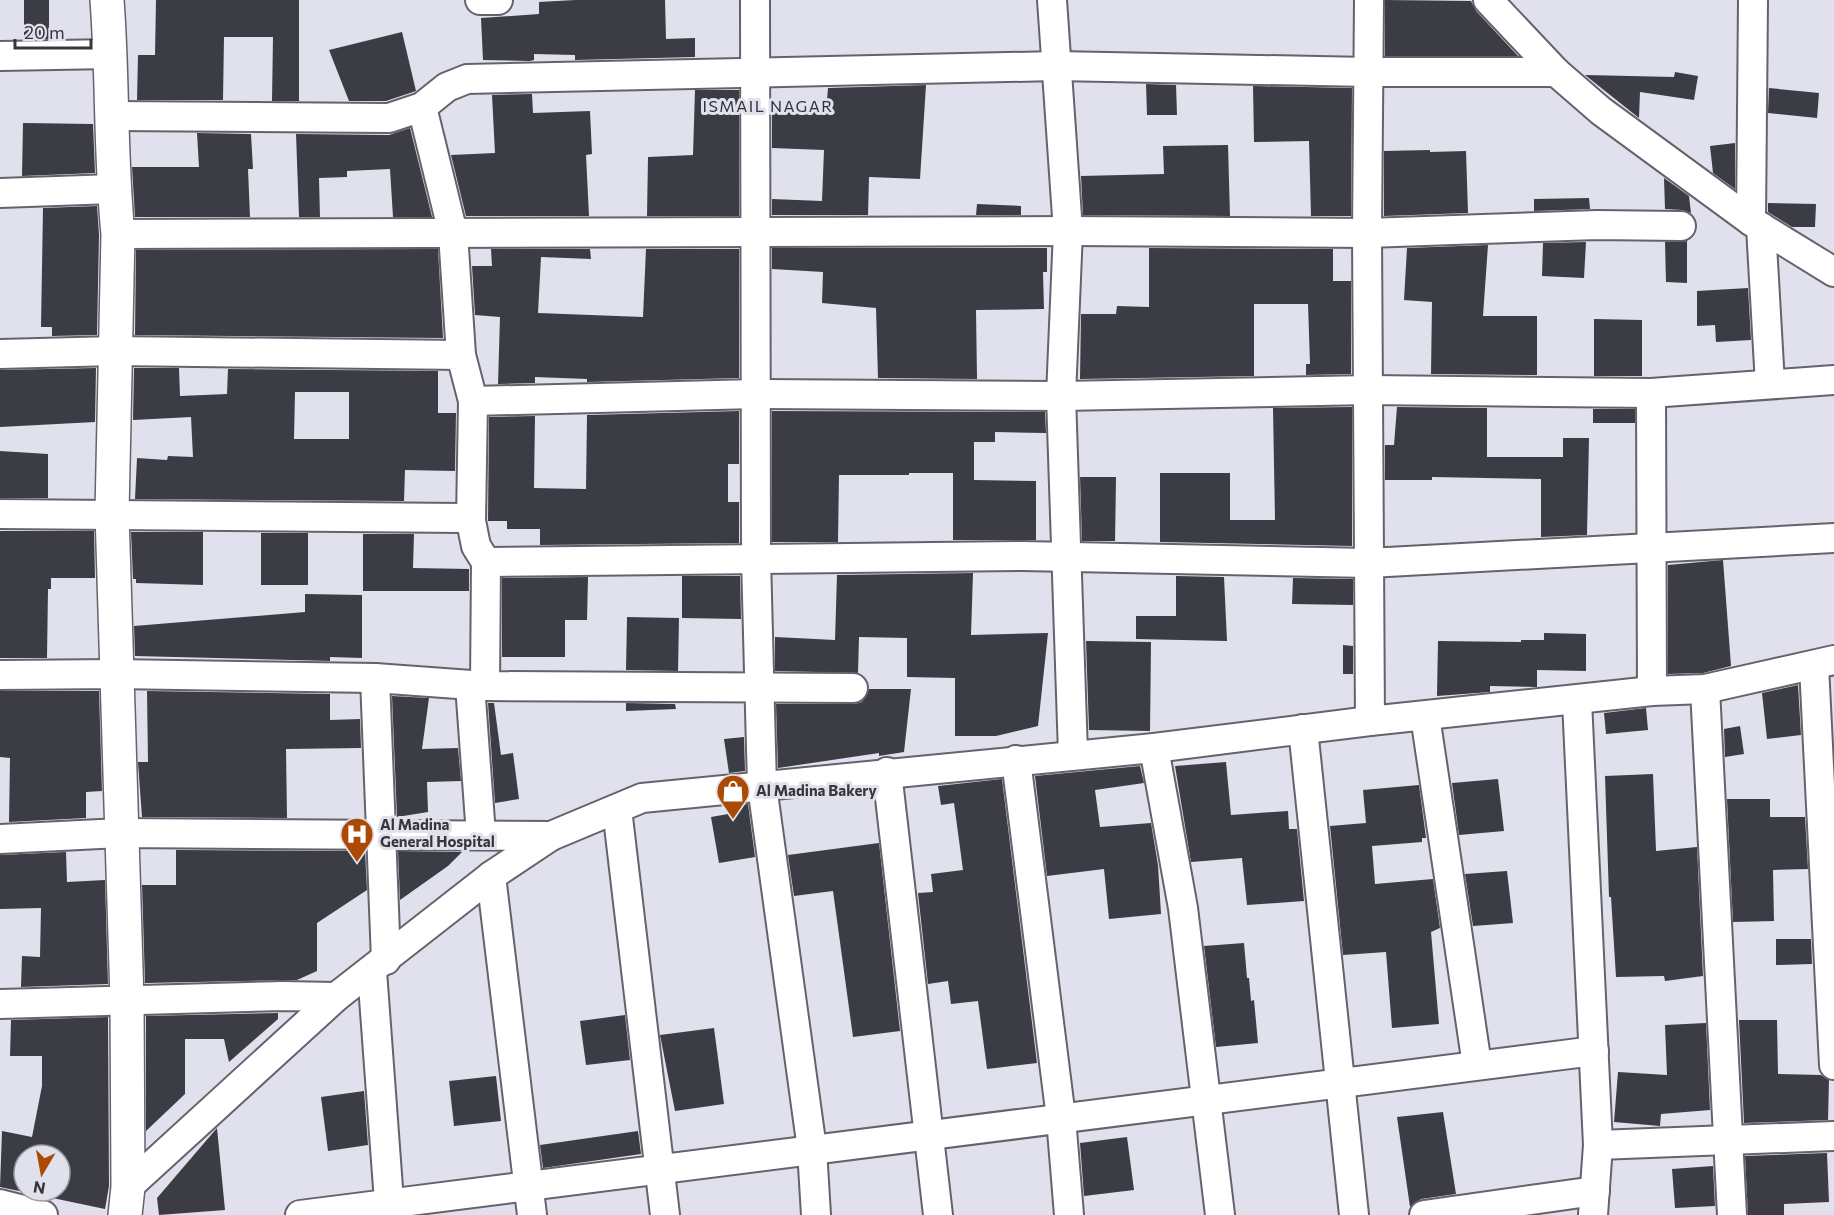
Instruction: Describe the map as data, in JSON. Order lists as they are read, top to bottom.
{
  "districts": ["ISMAIL NAGAR"],
  "places": {
    "shop": ["Al Madina Bakery"],
    "hospital": ["Al Madina General Hospital"]
  },
  "scale_bar": "20 m",
  "north": "bottom"
}
